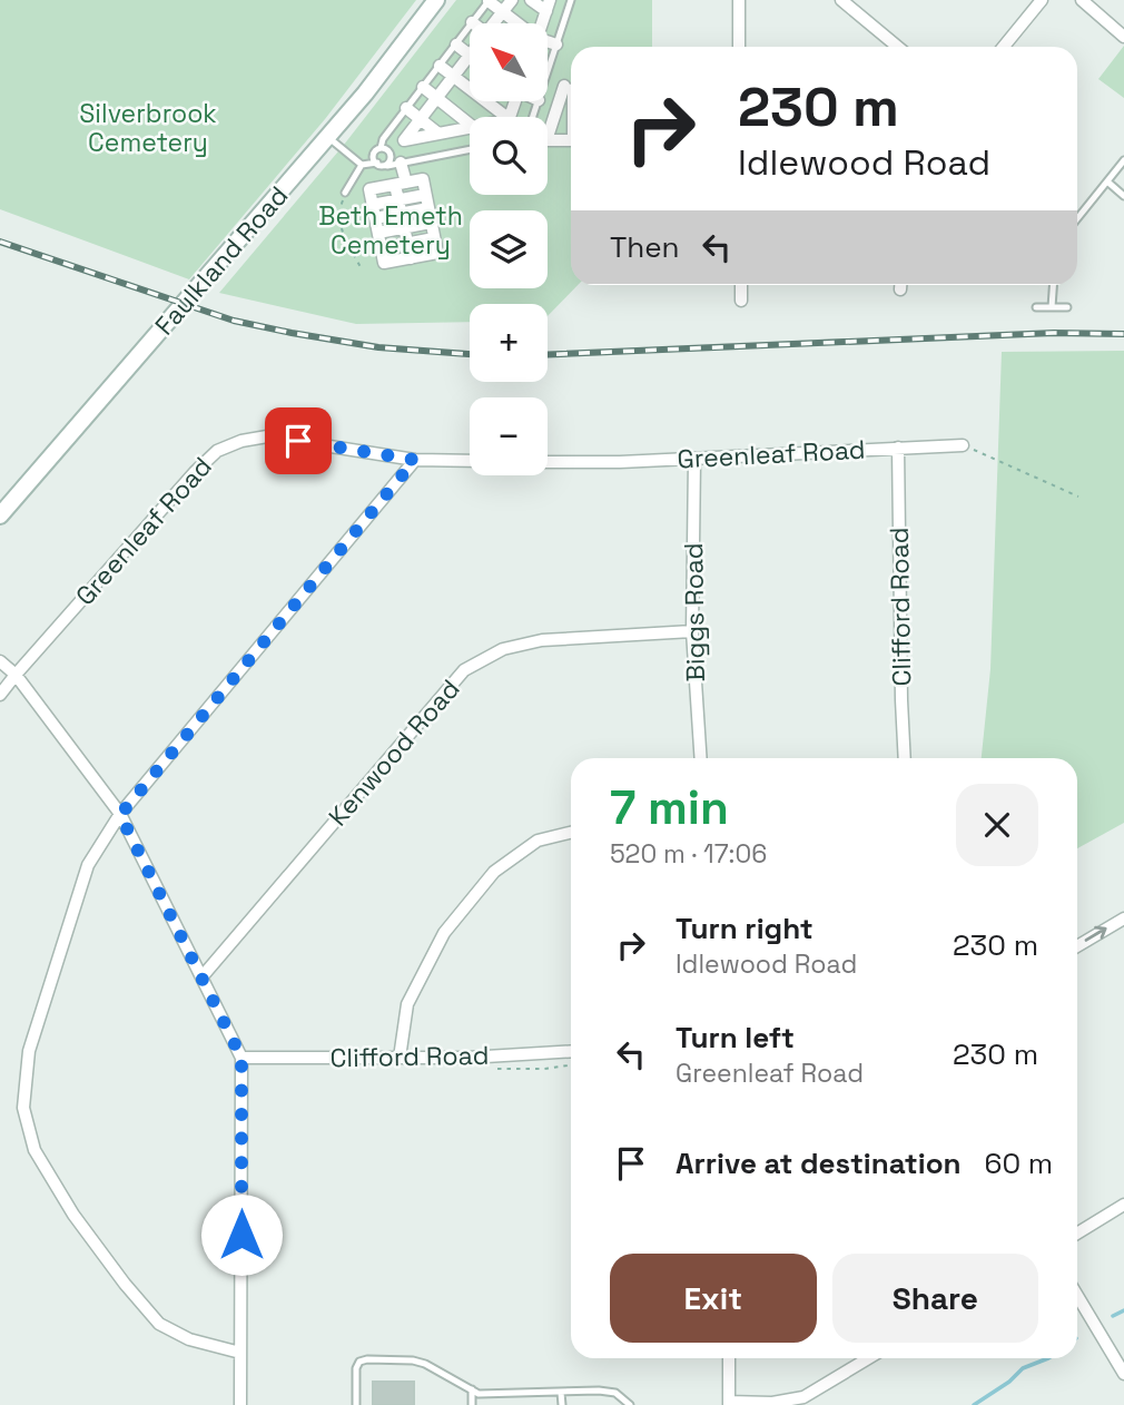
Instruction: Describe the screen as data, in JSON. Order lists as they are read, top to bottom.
{
  "streets": {
    "main road": ["Faulkland Road"],
    "street": [
      "Greenleaf Road",
      "Clifford Road",
      "Biggs Road",
      "Kenwood Road"
    ]
  },
  "crossings": [
    ["Greenleaf Road", "Clifford Road"],
    ["Greenleaf Road", "Biggs Road"],
    ["Biggs Road", "Kenwood Road"]
  ],
  "parks": ["Silverbrook Cemetery", "Beth Emeth Cemetery"],
  "north": "top left",
  "page": {
    "map_buttons": ["+", "−"],
    "turn": ["230 m", "Idlewood Road"],
    "then": "Then",
    "heading": ["7 min", "520 m · 17:06"],
    "list": [
      {
        "name": "Turn right",
        "note": "Idlewood Road",
        "value": "230 m"
      },
      {
        "name": "Turn left",
        "note": "Greenleaf Road",
        "value": "230 m"
      },
      {
        "name": "Arrive at destination",
        "value": "60 m"
      }
    ],
    "buttons": ["Exit", "Share"]
  }
}
